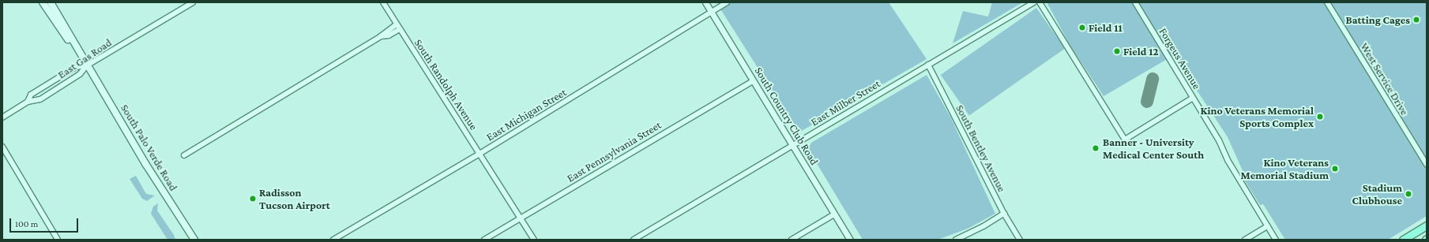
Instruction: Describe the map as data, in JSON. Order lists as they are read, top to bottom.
{
  "streets": {
    "main road": ["South Palo Verde Road"],
    "street": [
      "East Gas Road",
      "Forgeus Avenue",
      "West Service Drive",
      "South Randolph Avenue",
      "East Milber Street",
      "East Michigan Street",
      "South Country Club Road",
      "South Bentley Avenue",
      "East Pennsylvania Street"
    ]
  },
  "crossings": [
    ["East Gas Road", "South Palo Verde Road"],
    ["South Randolph Avenue", "East Michigan Street"],
    ["South Randolph Avenue", "East Pennsylvania Street"],
    ["East Milber Street", "South Country Club Road"],
    ["East Milber Street", "South Bentley Avenue"],
    ["East Michigan Street", "South Country Club Road"],
    ["South Country Club Road", "East Pennsylvania Street"]
  ],
  "places": [
    "Batting Cages",
    "Field 11",
    "Field 12",
    "Kino Veterans Memorial Sports Complex",
    "Banner - University Medical Center South",
    "Kino Veterans Memorial Stadium",
    "Stadium Clubhouse",
    "Radisson Tucson Airport"
  ],
  "scale_bar": "100 m"
}
